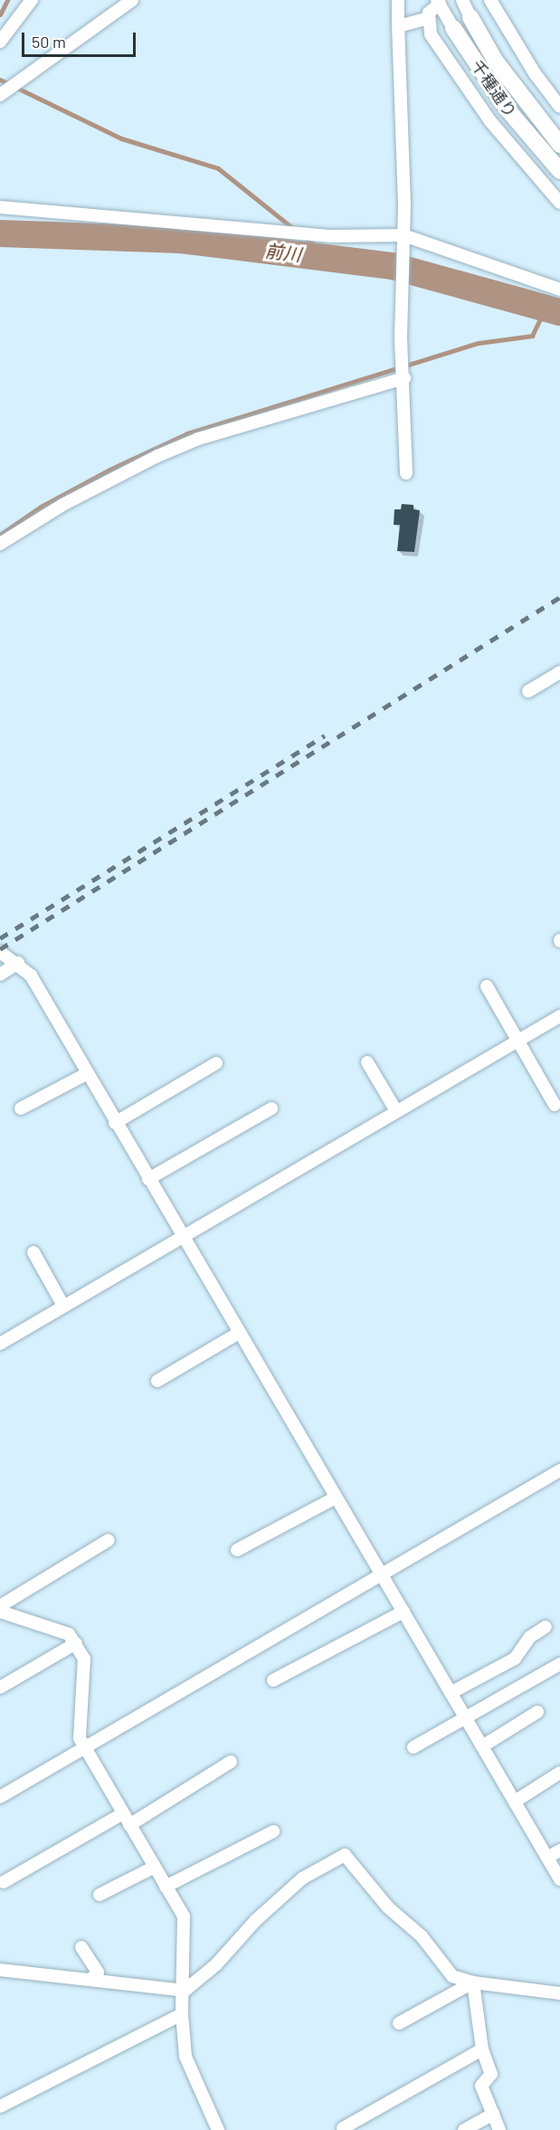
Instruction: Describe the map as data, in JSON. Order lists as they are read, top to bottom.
{
  "streets": {
    "street": ["千種通り"]
  },
  "water": ["前川"],
  "scale_bar": "50 m"
}
